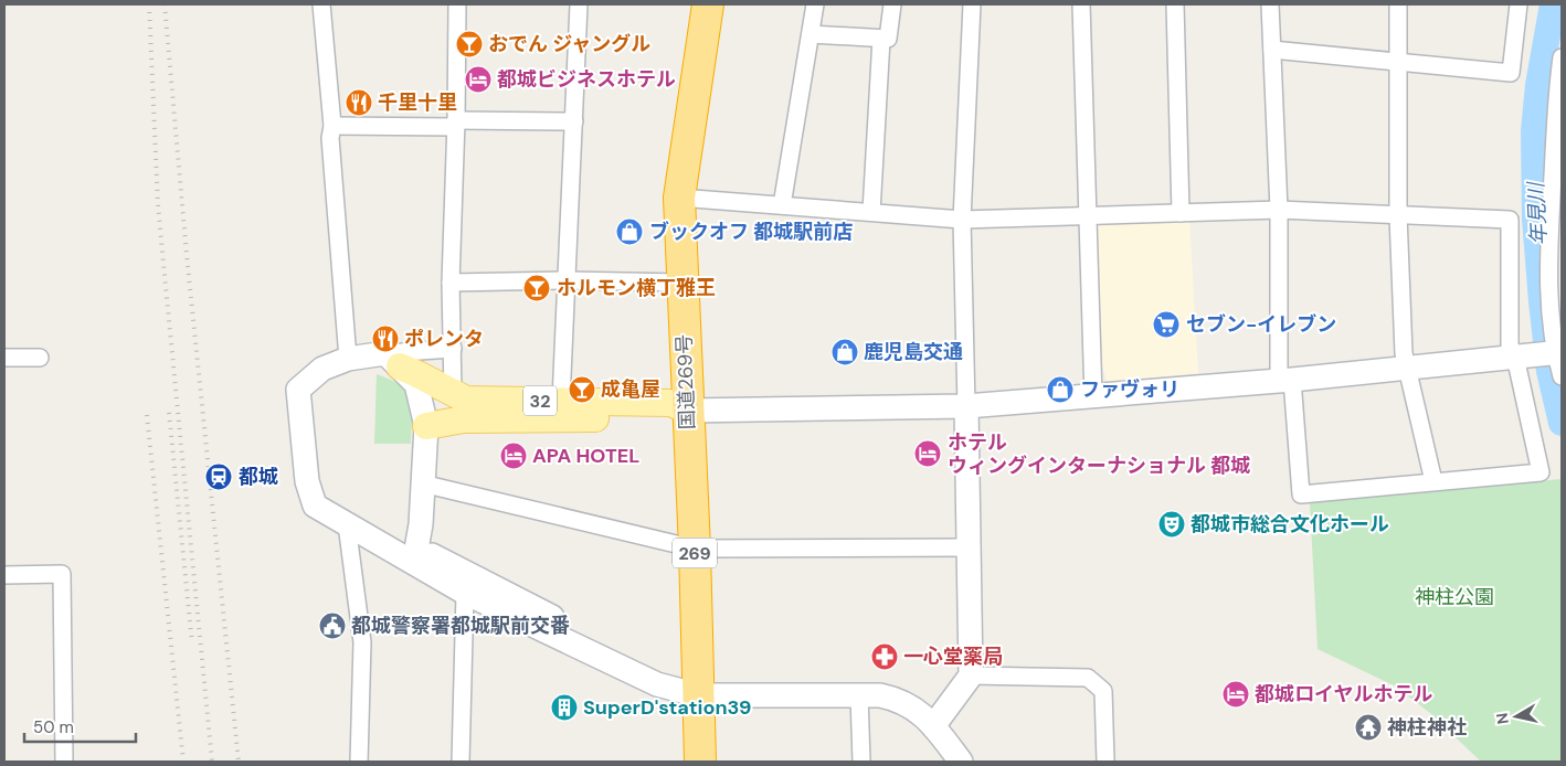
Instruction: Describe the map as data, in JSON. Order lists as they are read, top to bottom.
{
  "streets": {
    "highway": ["国道269号", "269"],
    "main road": ["32"]
  },
  "crossings": [
    ["国道269号", "32"]
  ],
  "water": ["年見川"],
  "parks": ["神柱公園"],
  "places": {
    "bar": ["おでん ジャングル", "ホルモン横丁雅王", "成亀屋"],
    "hotel": [
      "都城ビジネスホテル",
      "ホテル ウィングインターナショナル 都城",
      "APA HOTEL",
      "都城ロイヤルホテル"
    ],
    "restaurant": ["千里十里", "ポレンタ"],
    "shop": ["ブックオフ 都城駅前店", "鹿児島交通", "ファヴォリ"],
    "supermarket": ["セブン-イレブン"],
    "station": ["都城"],
    "theatre": ["都城市総合文化ホール"],
    "public building": ["都城警察署都城駅前交番"],
    "pharmacy": ["一心堂薬局"],
    "building": ["SuperD'station39"],
    "temple": ["神柱神社"]
  },
  "scale_bar": "50 m",
  "north": "left"
}
